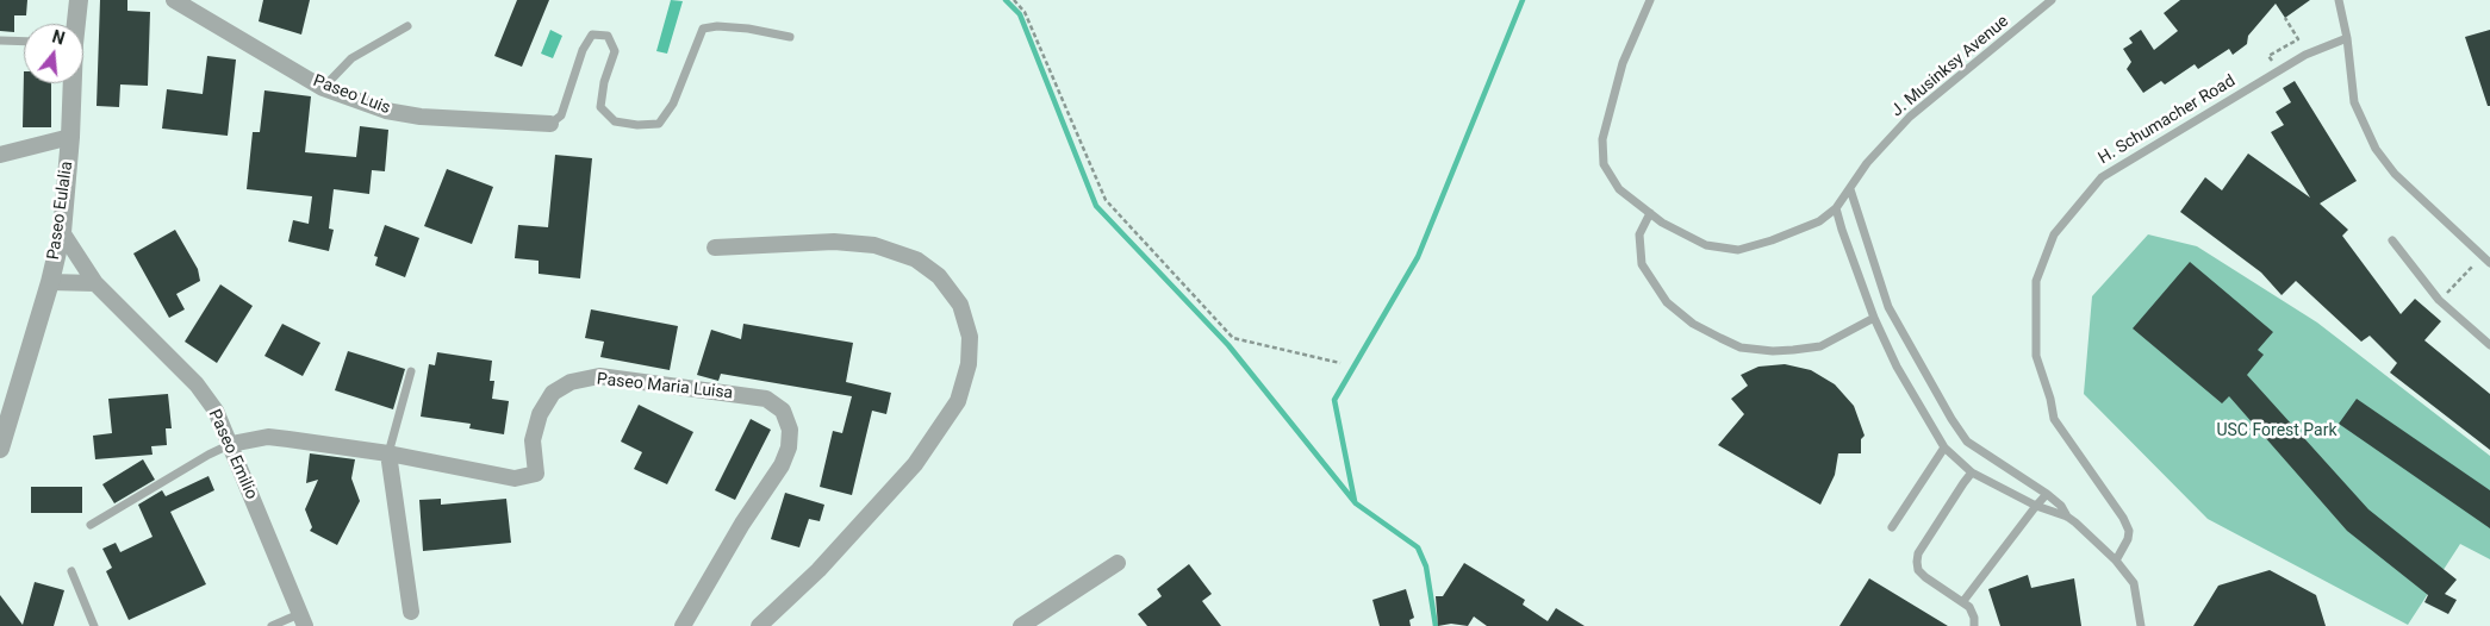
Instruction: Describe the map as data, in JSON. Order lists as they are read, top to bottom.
{
  "streets": {
    "street": [
      "Paseo Luis",
      "Paseo Eulalia",
      "Paseo Maria Luisa",
      "Paseo Emilio"
    ],
    "lane": ["J. Musinksy Avenue", "H. Schumacher Road"]
  },
  "crossings": [
    ["Paseo Eulalia", "Paseo Emilio"],
    ["Paseo Maria Luisa", "Paseo Emilio"]
  ],
  "parks": ["USC Forest Park"],
  "north": "top"
}
